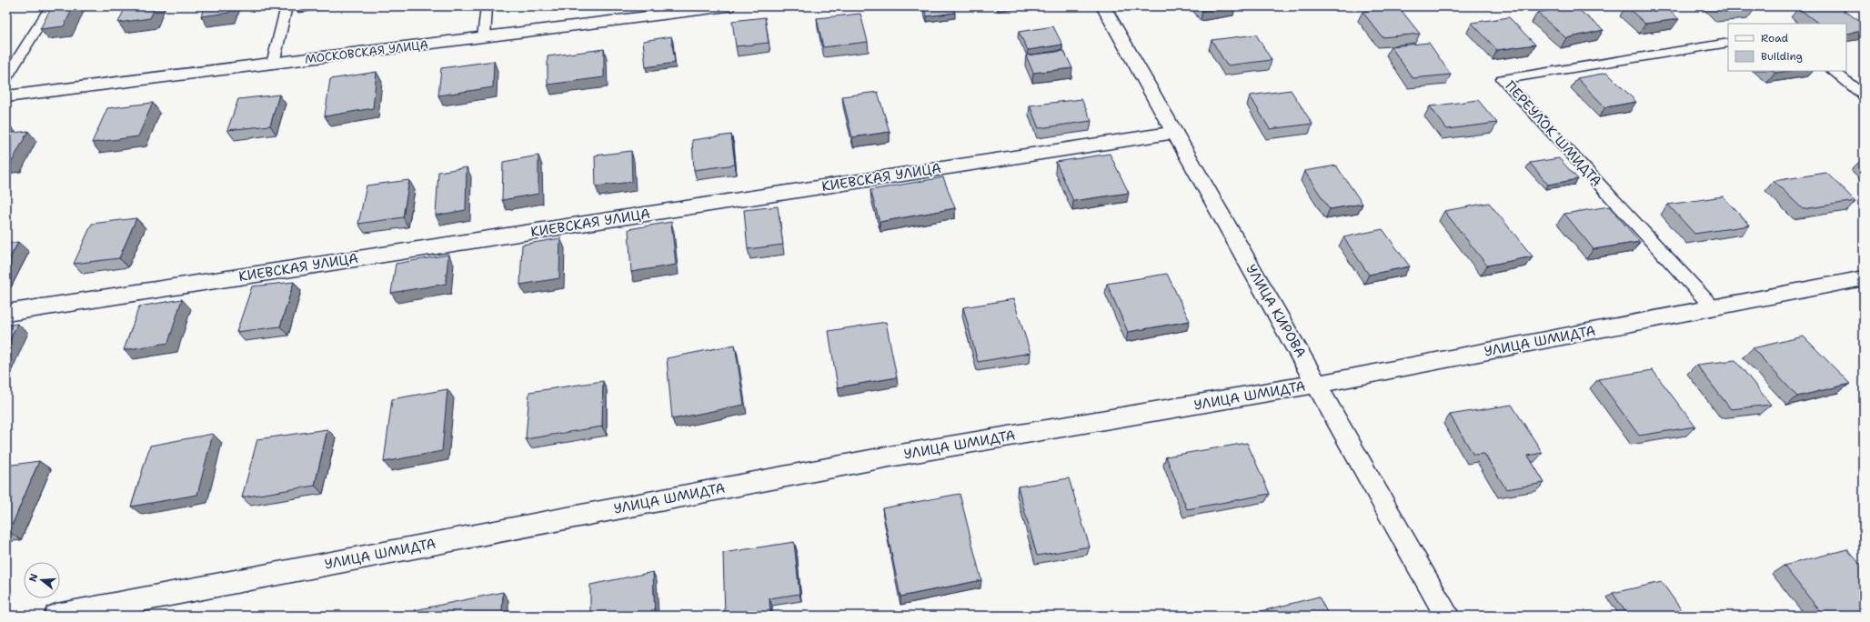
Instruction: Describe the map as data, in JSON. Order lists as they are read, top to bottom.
{
  "streets": {
    "street": [
      "МОСКОВСКАЯ УЛИЦА",
      "КИЕВСКАЯ УЛИЦА",
      "УЛИЦА КИРОВА",
      "УЛИЦА ШМИДТА"
    ],
    "lane": ["ПЕРЕУЛОК ШМИДТА"]
  },
  "crossings": [
    ["ПЕРЕУЛОК ШМИДТА", "УЛИЦА ШМИДТА"],
    ["КИЕВСКАЯ УЛИЦА", "УЛИЦА КИРОВА"],
    ["УЛИЦА КИРОВА", "УЛИЦА ШМИДТА"]
  ],
  "legend": ["Road", "Building"],
  "north": "left"
}
